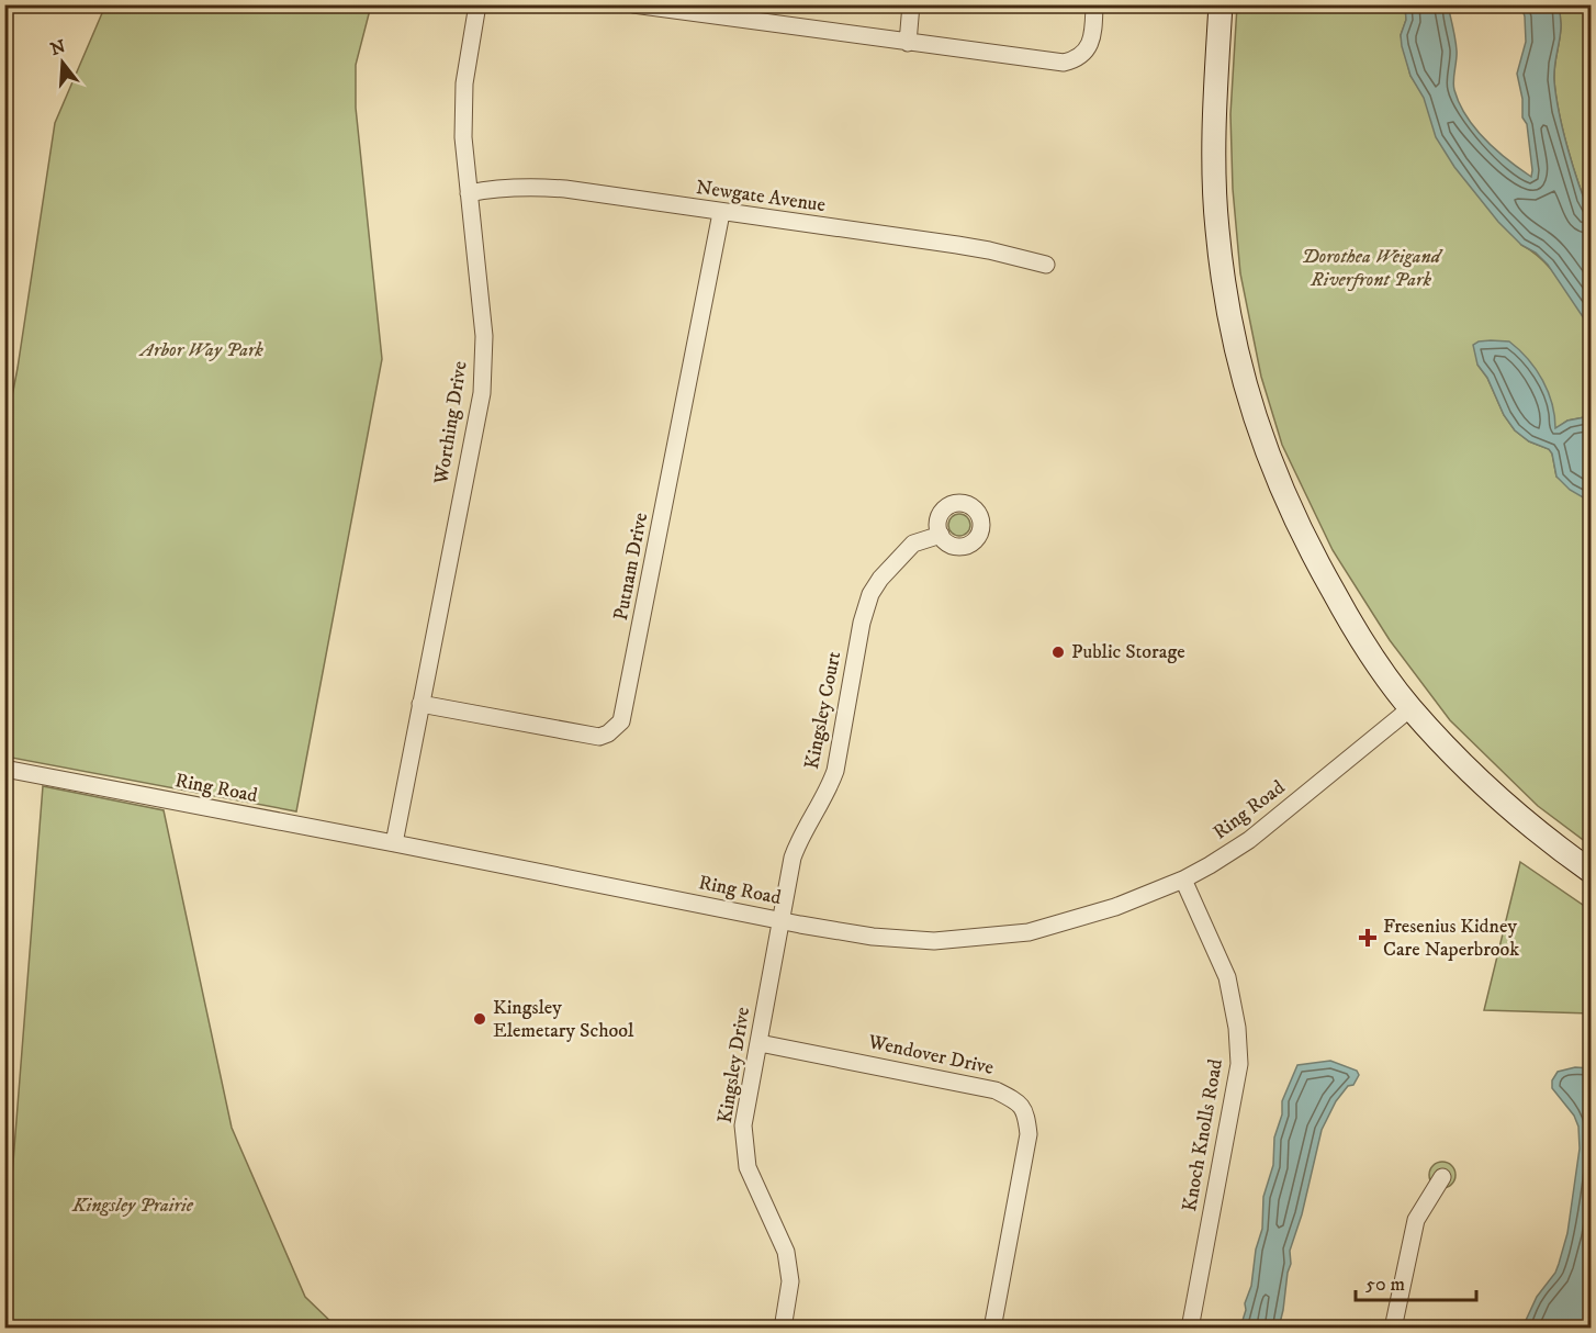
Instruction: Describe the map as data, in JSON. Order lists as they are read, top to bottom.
{
  "streets": {
    "street": [
      "Newgate Avenue",
      "Worthing Drive",
      "Putnam Drive",
      "Kingsley Court",
      "Ring Road",
      "Wendover Drive",
      "Kingsley Drive",
      "Knoch Knolls Road"
    ]
  },
  "crossings": [
    ["Newgate Avenue", "Worthing Drive"],
    ["Newgate Avenue", "Putnam Drive"],
    ["Worthing Drive", "Putnam Drive"],
    ["Worthing Drive", "Ring Road"],
    ["Kingsley Court", "Ring Road"],
    ["Kingsley Court", "Kingsley Drive"],
    ["Ring Road", "Kingsley Drive"],
    ["Ring Road", "Knoch Knolls Road"],
    ["Wendover Drive", "Kingsley Drive"]
  ],
  "parks": ["Dorothea Weigand Riverfront Park", "Arbor Way Park", "Kingsley Prairie"],
  "places": {
    "other": ["Public Storage", "Kingsley Elemetary School"],
    "health": ["Fresenius Kidney Care Naperbrook"]
  },
  "scale_bar": "50 m",
  "north": "top"
}
